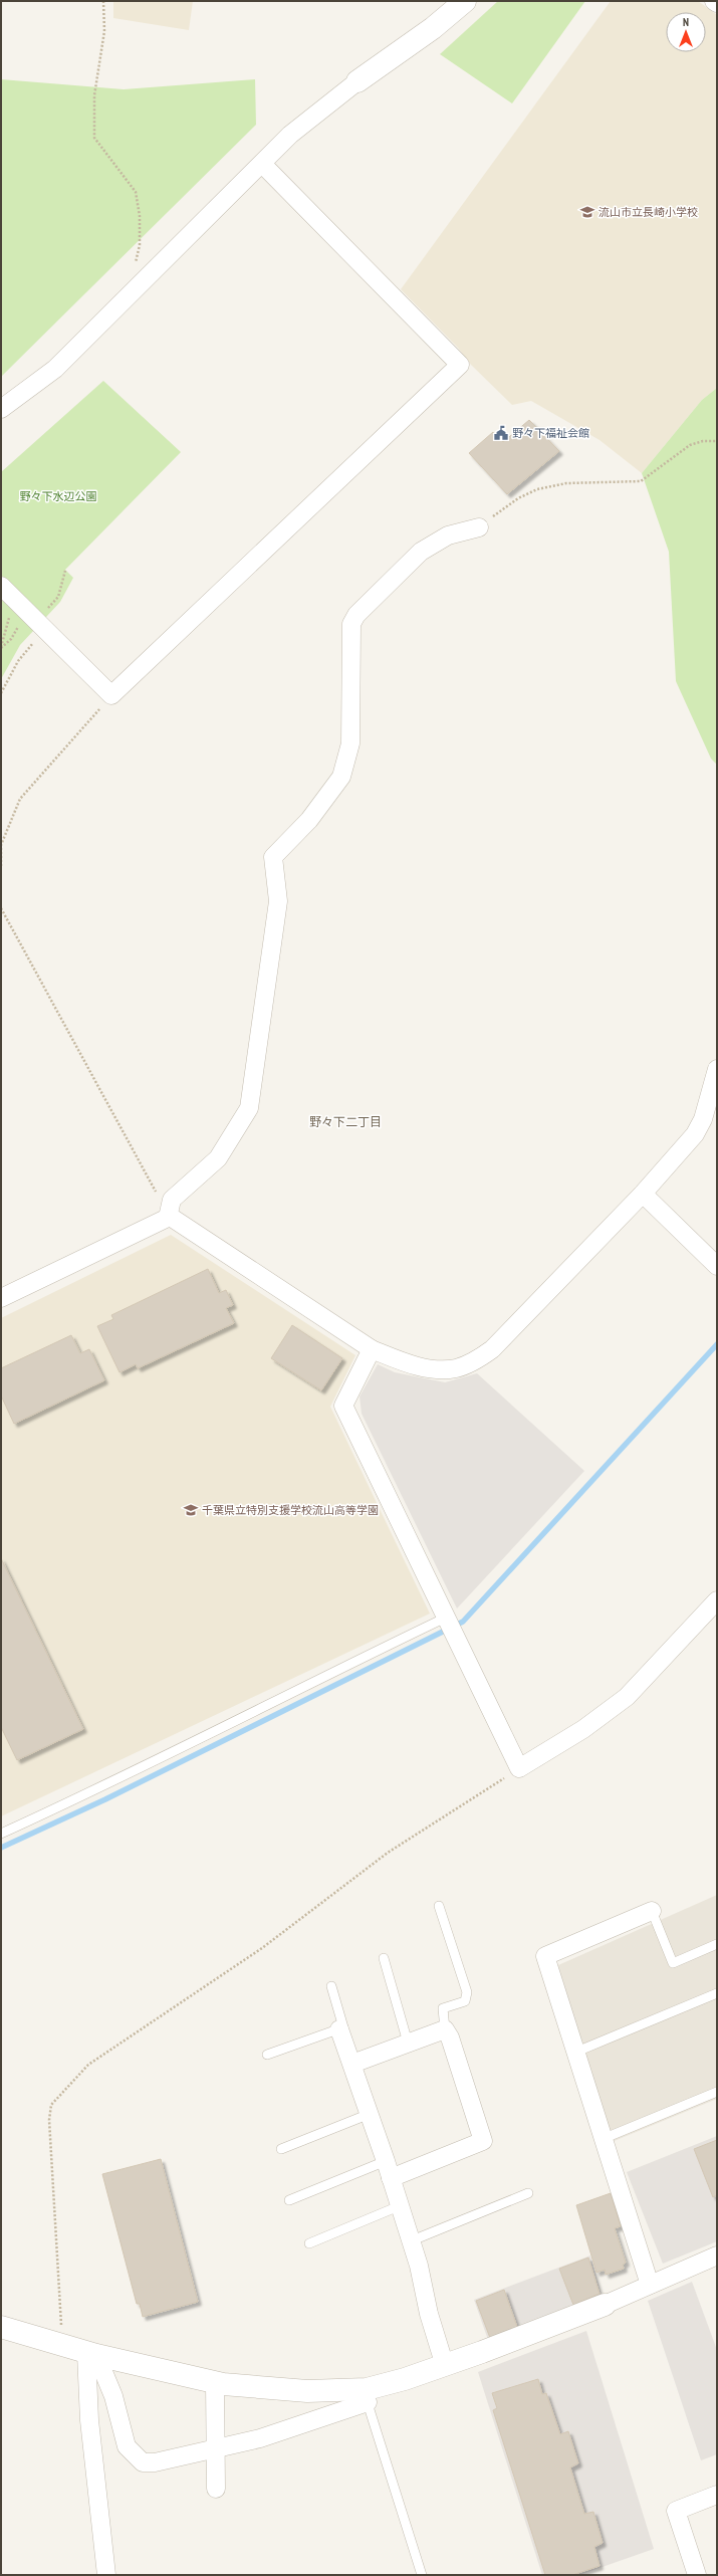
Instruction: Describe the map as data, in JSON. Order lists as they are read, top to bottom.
{
  "districts": ["野々下二丁目"],
  "parks": ["野々下水辺公園"],
  "places": {
    "school or university": ["流山市立長崎小学校", "千葉県立特別支援学校流山高等学園"],
    "public building": ["野々下福祉会館"]
  },
  "north": "top"
}
